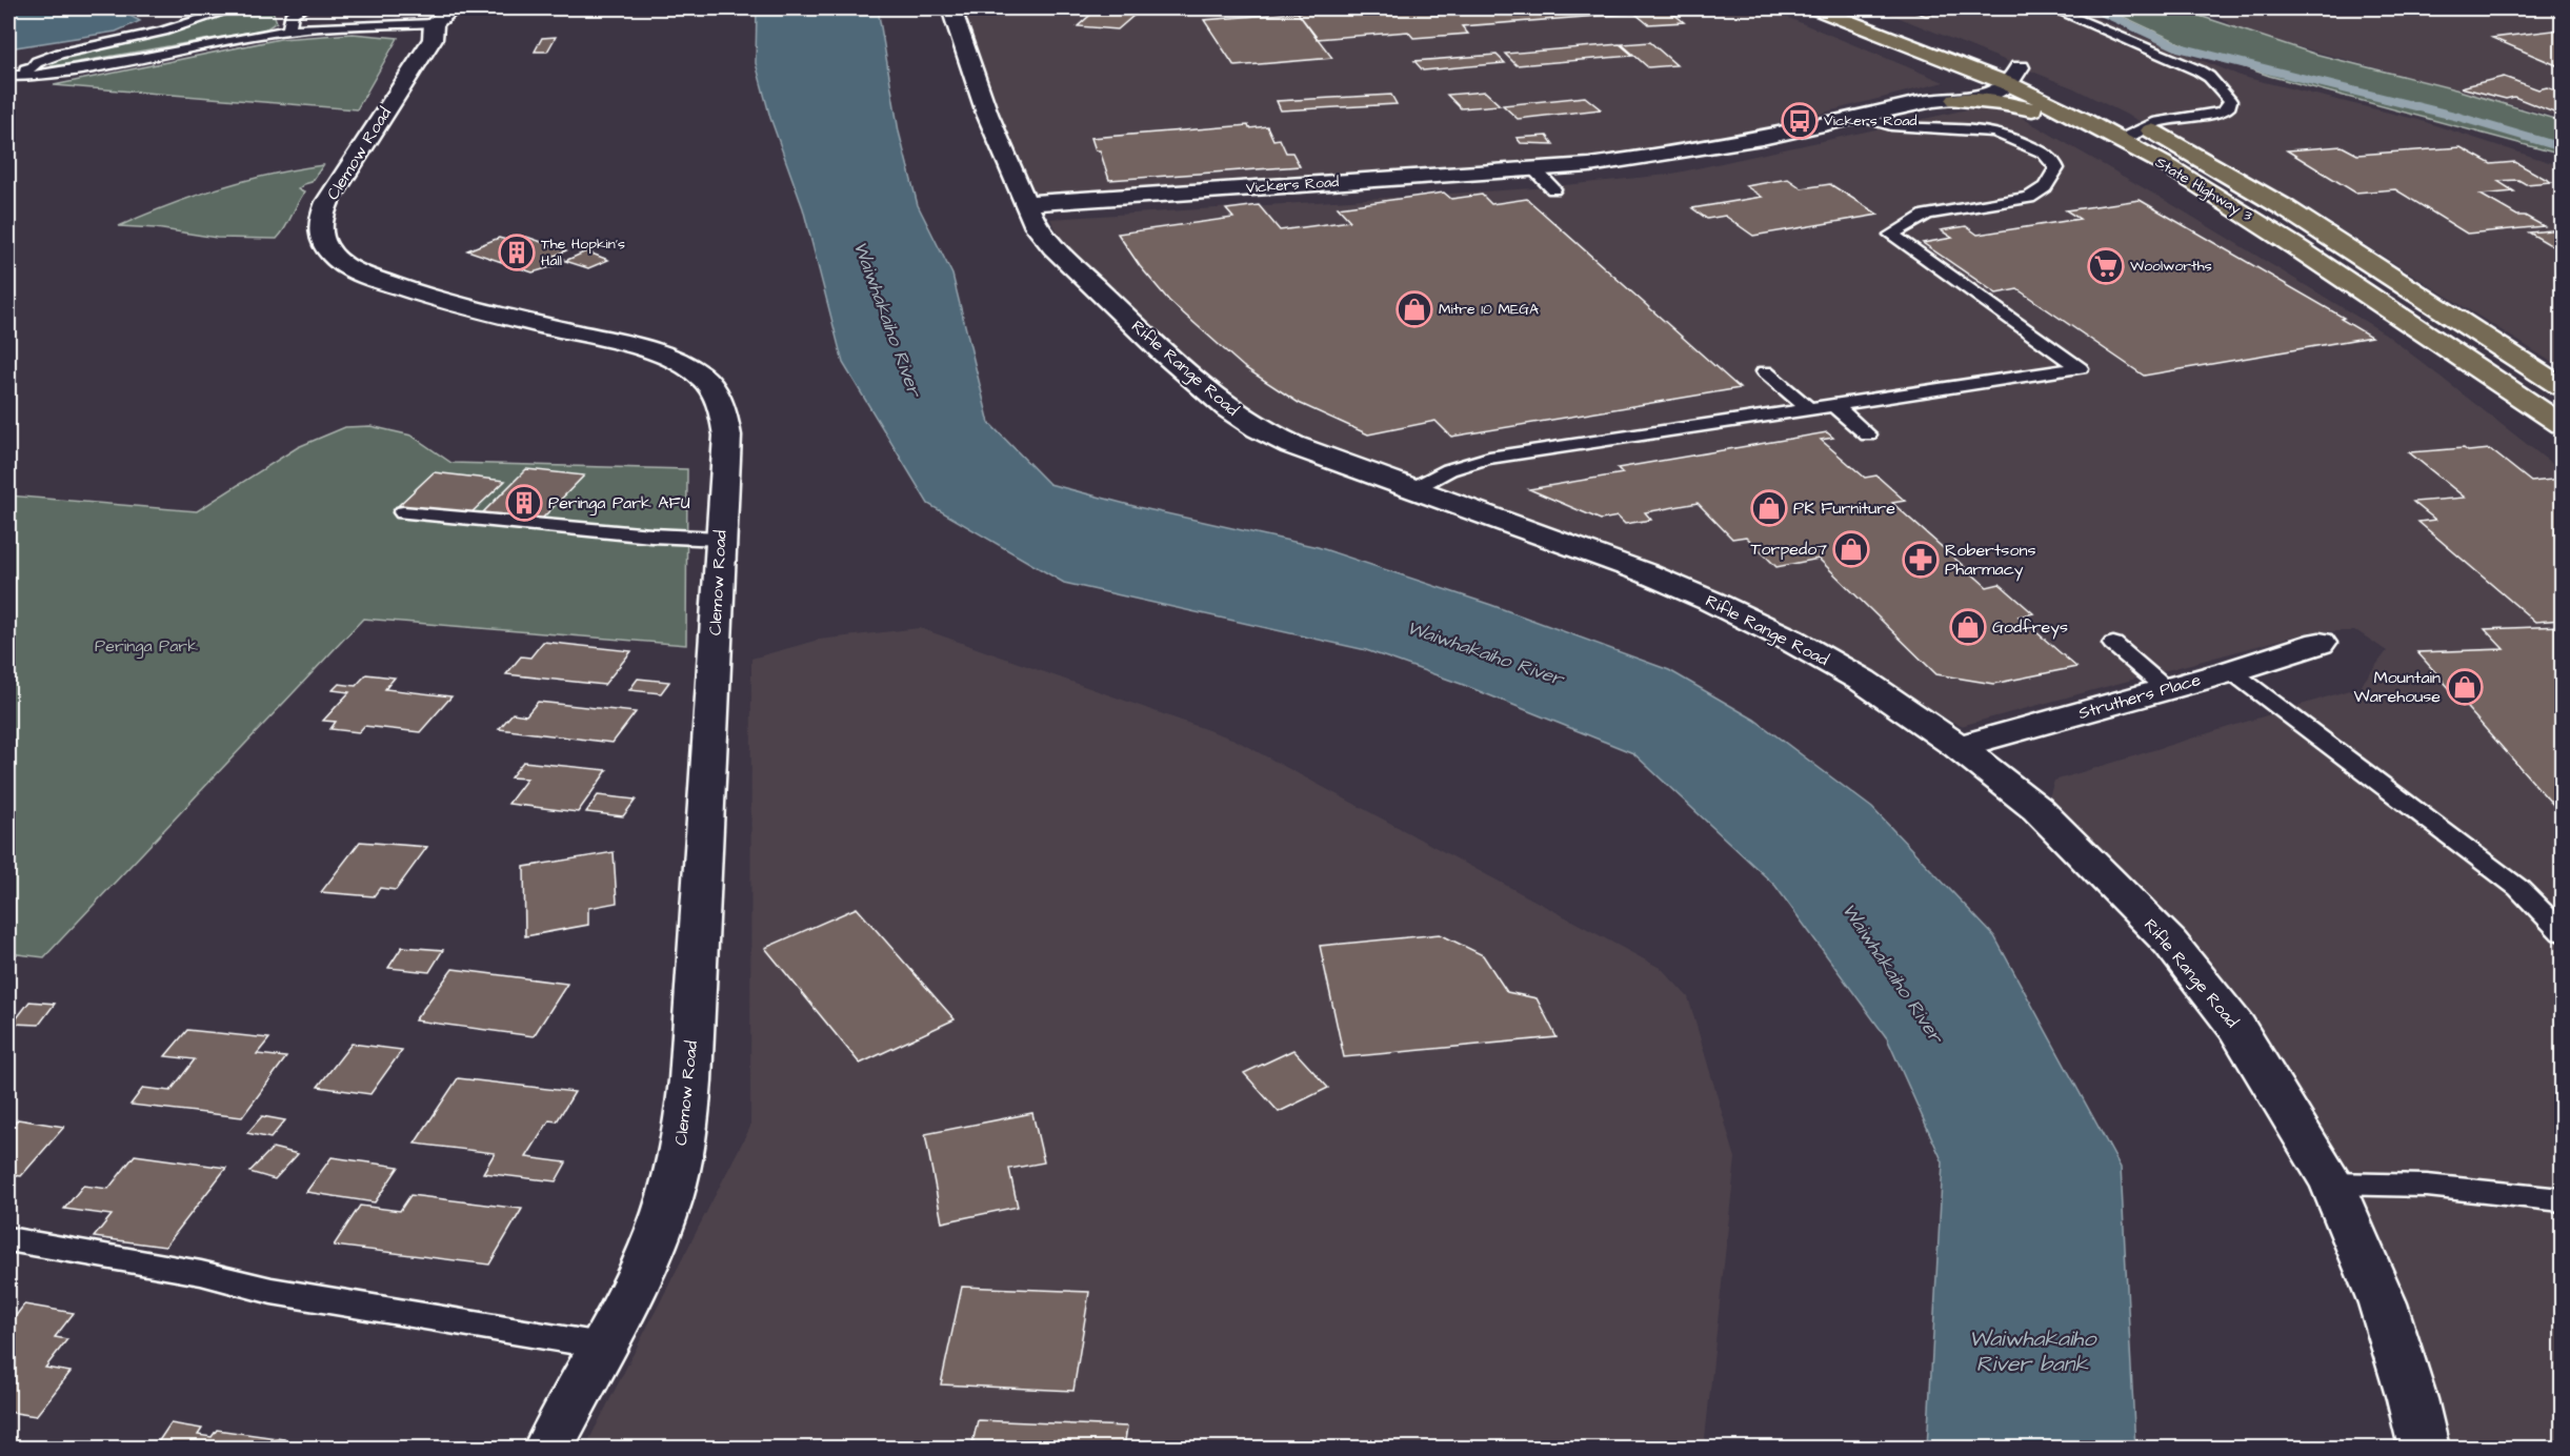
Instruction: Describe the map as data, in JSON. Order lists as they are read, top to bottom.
{
  "streets": {
    "highway": ["State Highway 3"],
    "street": [
      "Clemow Road",
      "Vickers Road",
      "Rifle Range Road",
      "Struthers Place"
    ]
  },
  "crossings": [
    ["Vickers Road", "State Highway 3"],
    ["Vickers Road", "Rifle Range Road"],
    ["Rifle Range Road", "Struthers Place"]
  ],
  "water": ["Waiwhakaiho River", "Waiwhakaiho River bank"],
  "parks": ["Peringa Park"],
  "places": {
    "bus stop": ["Vickers Road"],
    "building": ["The Hopkin's Hall", "Peringa Park AFU"],
    "supermarket": ["Woolworths"],
    "shop": [
      "Mitre 10 MEGA",
      "PK Furniture",
      "Torpedo7",
      "Godfreys",
      "Mountain Warehouse"
    ],
    "pharmacy": ["Robertsons Pharmacy"]
  }
}
